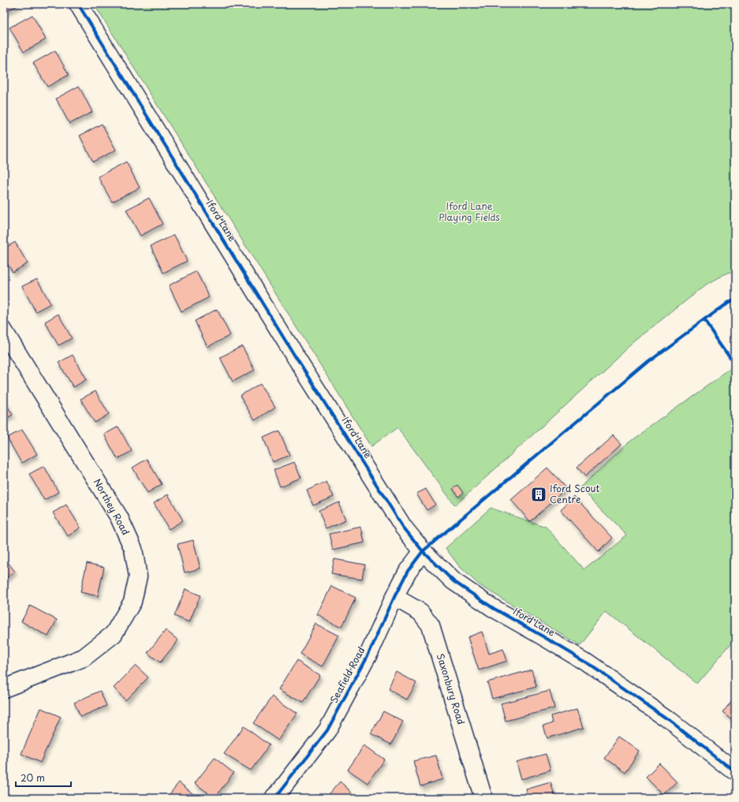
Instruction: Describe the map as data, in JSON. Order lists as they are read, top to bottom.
{
  "streets": {
    "street": [
      "Iford Lane",
      "Northey Road",
      "Seafield Road",
      "Saxonbury Road"
    ]
  },
  "crossings": [
    ["Iford Lane", "Seafield Road"],
    ["Seafield Road", "Saxonbury Road"]
  ],
  "parks": ["Iford Lane Playing Fields"],
  "places": {
    "building": ["Iford Scout Centre"]
  },
  "scale_bar": "20 m"
}
